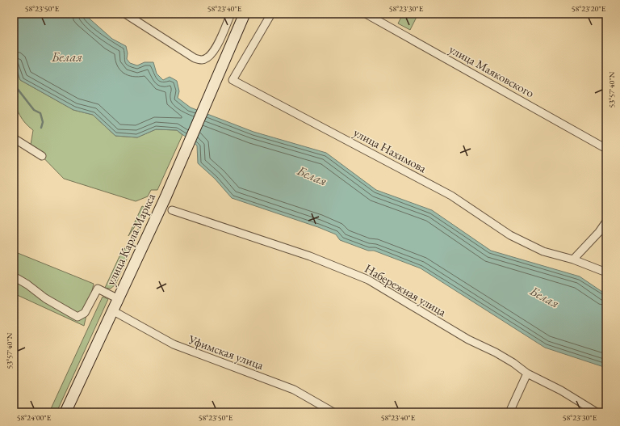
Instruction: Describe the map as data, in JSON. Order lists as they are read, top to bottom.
{
  "streets": {
    "main road": ["улица Карла Маркса"],
    "street": [
      "улица Маяковского",
      "улица Нахимова",
      "Набережная улица",
      "Уфимская улица"
    ]
  },
  "crossings": [
    ["улица Карла Маркса", "Уфимская улица"]
  ],
  "water": ["Белая"],
  "coordinates": [
    "58°23'50\"E",
    "58°23'40\"E",
    "58°23'30\"E",
    "58°23'20\"E",
    "53°57'40\"N",
    "58°24'00\"E"
  ]
}
